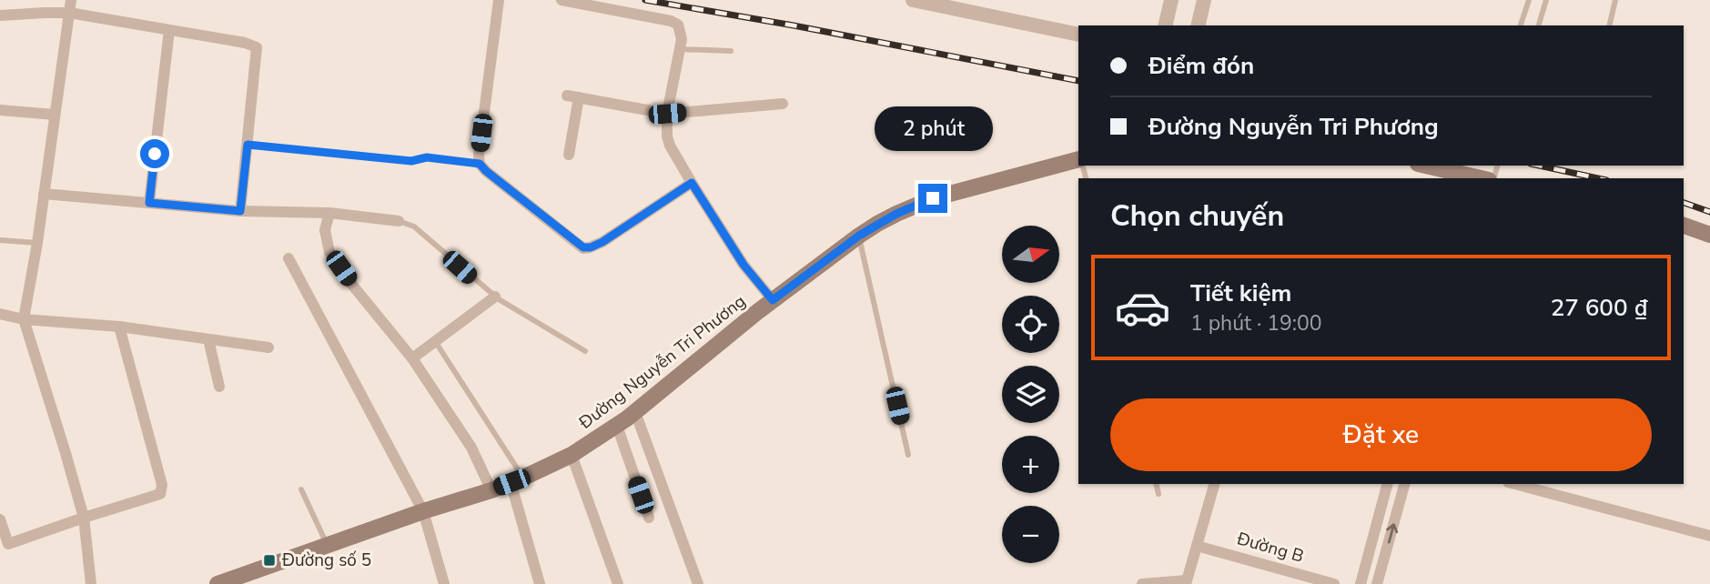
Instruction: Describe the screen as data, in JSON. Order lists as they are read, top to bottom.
{
  "streets": {
    "main road": ["Đường Nguyễn Tri Phương"],
    "street": ["Đường B"]
  },
  "places": {
    "transit": ["Đường số 5"]
  },
  "north": "right",
  "page": {
    "banner": ["Điểm đón", "Đường Nguyễn Tri Phương"],
    "bubble": "2 phút",
    "heading": "Chọn chuyến",
    "map_buttons": ["+", "−"],
    "list": [
      {
        "name": "Tiết kiệm",
        "note": "1 phút · 19:00",
        "value": "27 600 ₫"
      }
    ],
    "buttons": "Đặt xe"
  }
}
